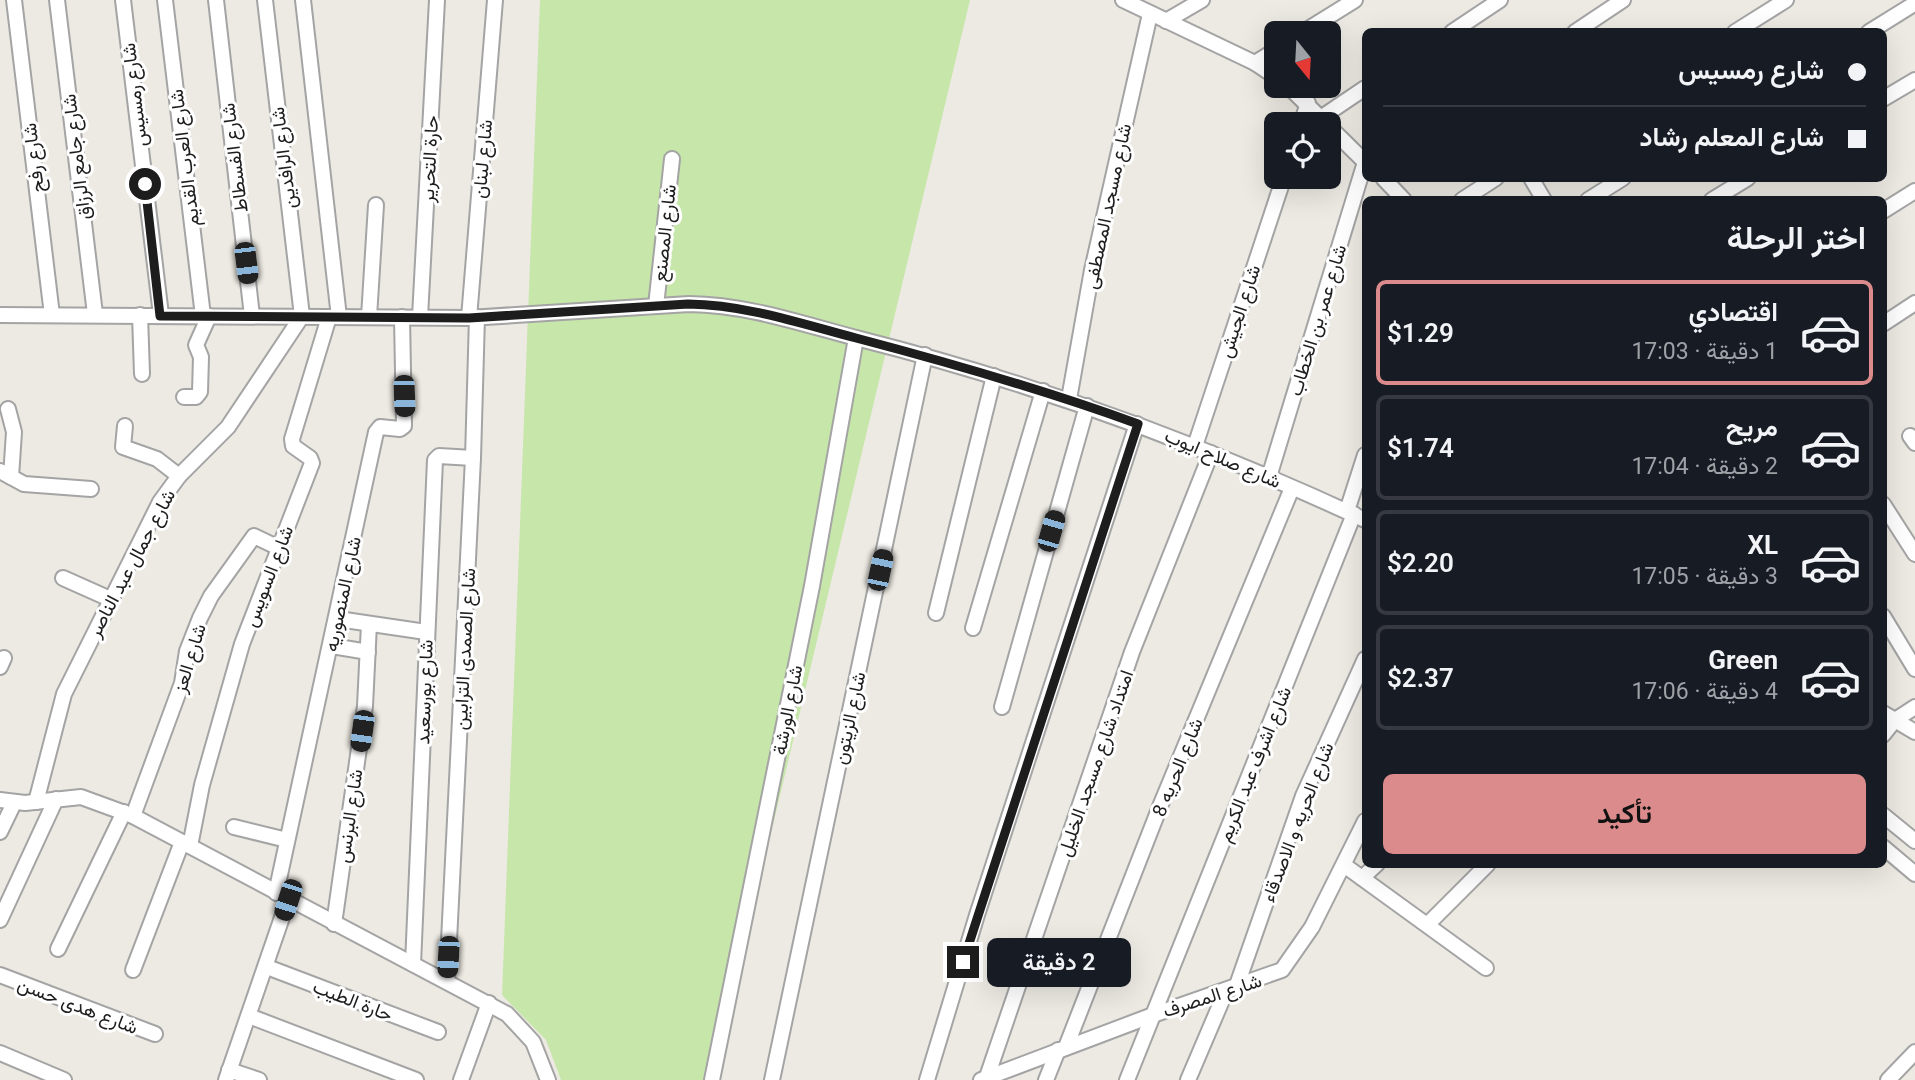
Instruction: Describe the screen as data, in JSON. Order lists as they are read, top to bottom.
{
  "streets": {
    "street": [
      "شارع رمسيس",
      "شارع جامع الرزاق",
      "شارع رفح",
      "شارع العرب القديم",
      "شارع الفسطاط",
      "شارع الرافدين",
      "حارة التحرير",
      "شارع لبنان",
      "شارع مسجد المصطفى",
      "شارع المصنع",
      "شارع الجيش",
      "شارع عمر بن الخطاب",
      "شارع صلاح ايوب",
      "شارع جمال عبد الناصر",
      "شارع السويس",
      "شارع المنصوريه",
      "شارع الصمدى الترابين",
      "شارع العز",
      "شارع بورسعيد",
      "شارع الورشة",
      "شارع الزيتون",
      "امتداد شارع مسجد الخليل",
      "شارع اشرف عبد الكريم",
      "شارع الحريه 8",
      "شارع البرنس",
      "شارع الحريه و الاصدقاء",
      "شارع المصرف",
      "حارة الطيب",
      "شارع هدى حسن"
    ]
  },
  "crossings": [
    ["شارع رمسيس", "شارع صلاح ايوب"],
    ["شارع جامع الرزاق", "شارع صلاح ايوب"],
    ["شارع رفح", "شارع صلاح ايوب"],
    ["شارع العرب القديم", "شارع صلاح ايوب"],
    ["شارع الفسطاط", "شارع صلاح ايوب"],
    ["شارع الرافدين", "شارع صلاح ايوب"],
    ["شارع الرافدين", "شارع جمال عبد الناصر"],
    ["حارة التحرير", "شارع صلاح ايوب"],
    ["شارع لبنان", "شارع صلاح ايوب"],
    ["شارع لبنان", "شارع الصمدى الترابين"],
    ["شارع مسجد المصطفى", "شارع صلاح ايوب"],
    ["شارع المصنع", "شارع صلاح ايوب"],
    ["شارع الجيش", "شارع صلاح ايوب"],
    ["شارع عمر بن الخطاب", "شارع صلاح ايوب"],
    ["شارع صلاح ايوب", "شارع جمال عبد الناصر"],
    ["شارع صلاح ايوب", "شارع السويس"],
    ["شارع صلاح ايوب", "شارع المنصوريه"],
    ["شارع صلاح ايوب", "شارع الصمدى الترابين"],
    ["شارع صلاح ايوب", "شارع الورشة"],
    ["شارع صلاح ايوب", "شارع الزيتون"],
    ["شارع صلاح ايوب", "امتداد شارع مسجد الخليل"],
    ["شارع صلاح ايوب", "شارع اشرف عبد الكريم"],
    ["شارع صلاح ايوب", "شارع الحريه 8"],
    ["شارع السويس", "شارع العز"],
    ["شارع المنصوريه", "حارة الطيب"],
    ["شارع الصمدى الترابين", "شارع بورسعيد"],
    ["امتداد شارع مسجد الخليل", "شارع المصرف"],
    ["شارع اشرف عبد الكريم", "شارع المصرف"],
    ["شارع الحريه 8", "شارع المصرف"],
    ["شارع الحريه و الاصدقاء", "شارع المصرف"]
  ],
  "north": "bottom",
  "page": {
    "banner": ["شارع رمسيس", "شارع المعلم رشاد"],
    "heading": "اختر الرحلة",
    "list": [
      {
        "name": "اقتصادي",
        "note": "1 دقيقة · 17:03",
        "value": "$1.29"
      },
      {
        "name": "مريح",
        "note": "2 دقيقة · 17:04",
        "value": "$1.74"
      },
      {
        "name": "XL",
        "note": "3 دقيقة · 17:05",
        "value": "$2.20"
      },
      {
        "name": "Green",
        "note": "4 دقيقة · 17:06",
        "value": "$2.37"
      }
    ],
    "buttons": "تأكيد",
    "bubble": "2 دقيقة"
  }
}
